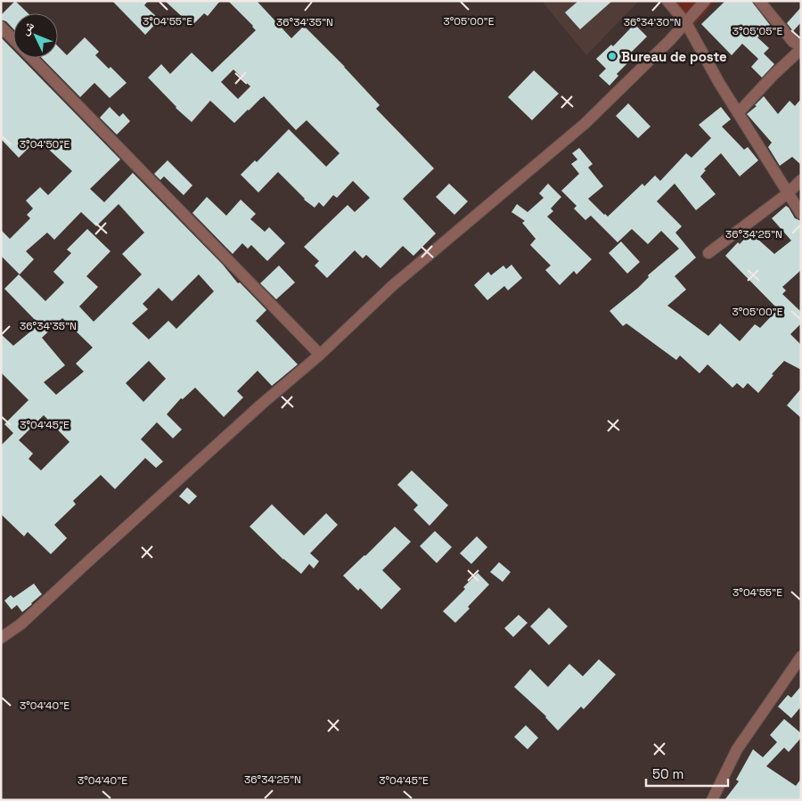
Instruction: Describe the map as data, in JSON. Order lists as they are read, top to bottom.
{
  "places": ["Bureau de poste"],
  "scale_bar": "50 m",
  "north": "top left",
  "coordinates": [
    "3°04'55\"E",
    "3°05'00\"E",
    "36°34'35\"N",
    "36°34'30\"N",
    "3°05'05\"E",
    "3°04'50\"E",
    "36°34'25\"N",
    "3°04'45\"E",
    "3°04'40\"E"
  ]
}
